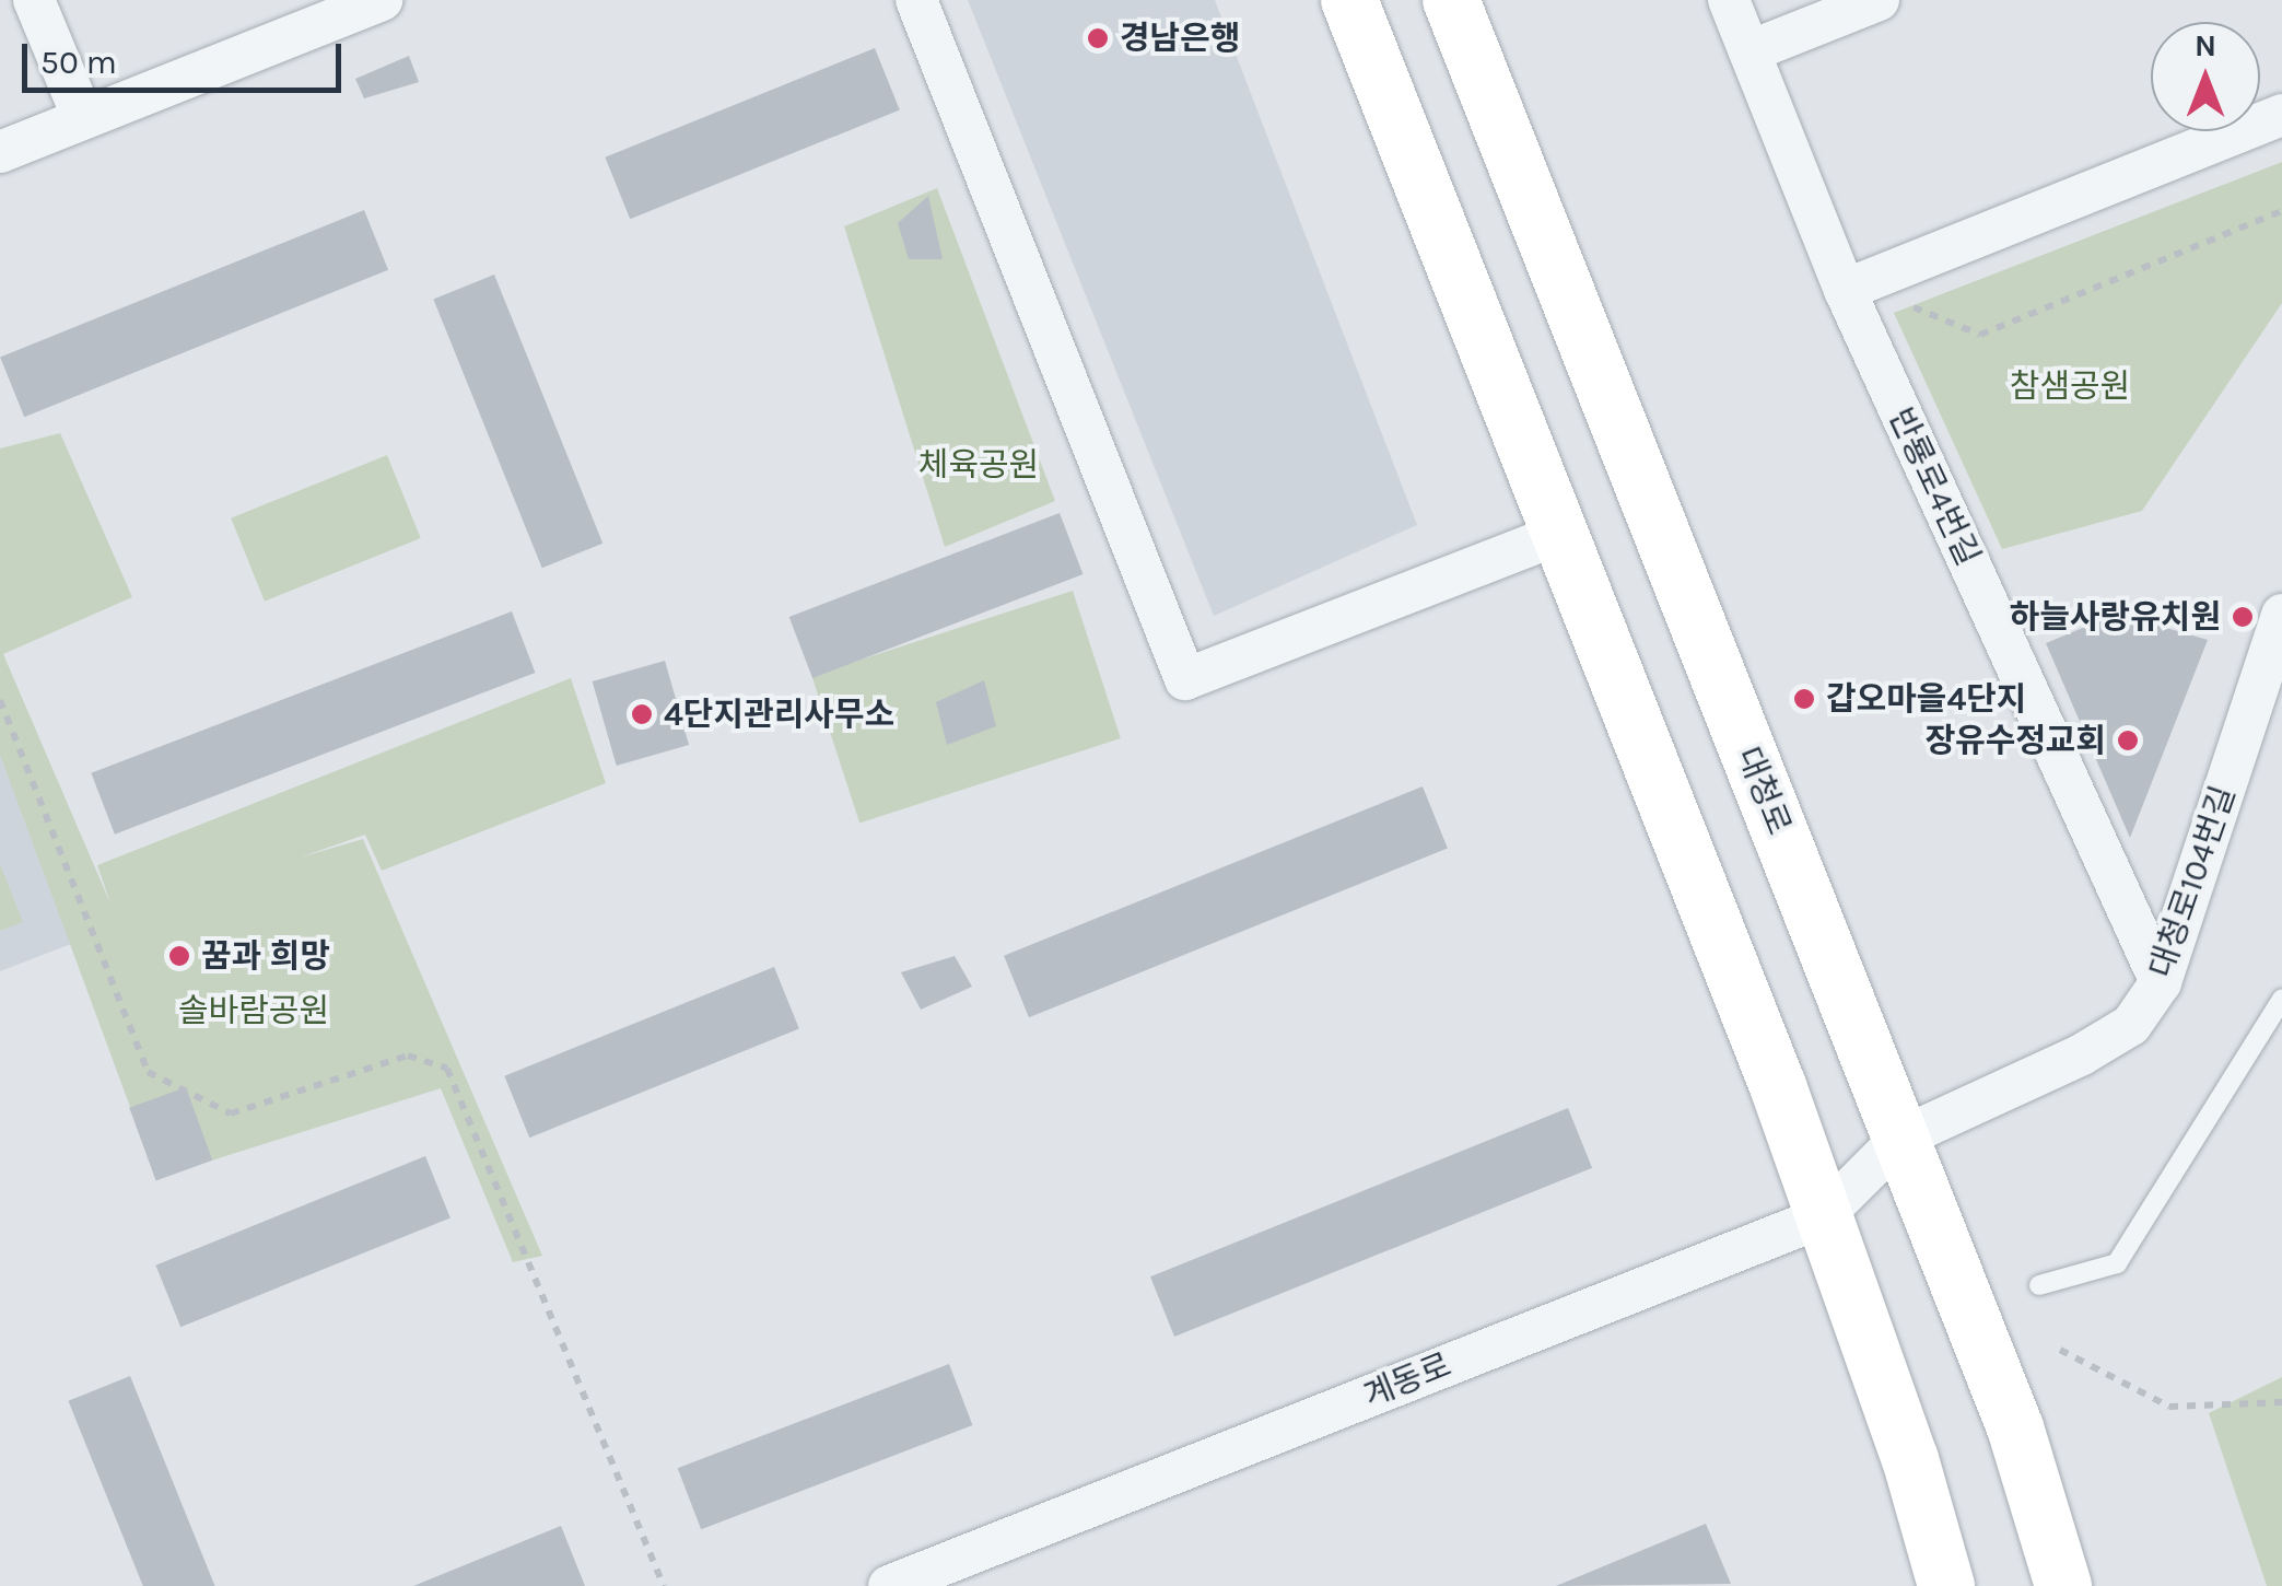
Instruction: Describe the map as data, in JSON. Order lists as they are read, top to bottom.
{
  "streets": {
    "main road": ["대청로"],
    "street": ["반룡로4번길", "대청로104번길", "계동로"]
  },
  "crossings": [
    ["반룡로4번길", "대청로104번길"],
    ["대청로", "대청로104번길"],
    ["대청로", "계동로"],
    ["대청로104번길", "계동로"]
  ],
  "parks": ["참샘공원", "체육공원", "솔바람공원"],
  "places": [
    "경남은행",
    "하늘사랑유치원",
    "갑오마을4단지",
    "4단지관리사무소",
    "장유수정교회",
    "꿈과 희망"
  ],
  "scale_bar": "50 m",
  "north": "top"
}
